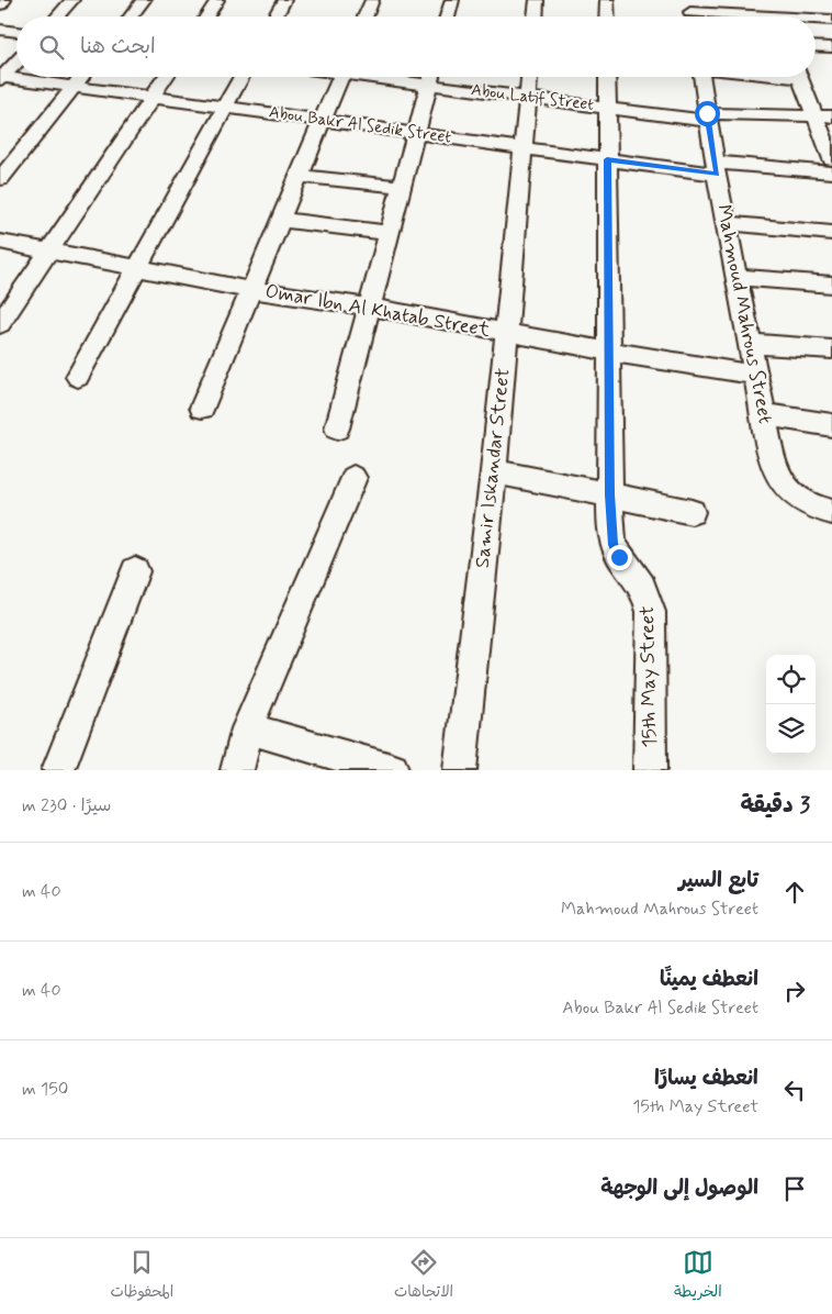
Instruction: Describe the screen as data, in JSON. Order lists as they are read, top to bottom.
{
  "streets": {
    "street": [
      "Abou Latif Street",
      "Abou Bakr Al Sedik Street",
      "Omar Ibn Al Khatab Street",
      "Mahmoud Mahrous Street",
      "Samir Iskandar Street",
      "15th May Street"
    ]
  },
  "crossings": [
    ["Abou Latif Street", "Mahmoud Mahrous Street"],
    ["Abou Latif Street", "Samir Iskandar Street"],
    ["Abou Latif Street", "15th May Street"],
    ["Abou Bakr Al Sedik Street", "Mahmoud Mahrous Street"],
    ["Abou Bakr Al Sedik Street", "Samir Iskandar Street"],
    ["Abou Bakr Al Sedik Street", "15th May Street"],
    ["Omar Ibn Al Khatab Street", "Mahmoud Mahrous Street"],
    ["Omar Ibn Al Khatab Street", "Samir Iskandar Street"],
    ["Omar Ibn Al Khatab Street", "15th May Street"]
  ],
  "page": {
    "search": "ابحث هنا",
    "heading": ["3 دقيقة", "سيرًا · 230 m"],
    "list": [
      ["تابع السير", "Mahmoud Mahrous Street", "40 m"],
      ["انعطف يمينًا", "Abou Bakr Al Sedik Street", "40 m"],
      ["انعطف يسارًا", "15th May Street", "150 m"],
      "الوصول إلى الوجهة"
    ],
    "nav": ["الخريطة", "الاتجاهات", "المحفوظات"]
  }
}
